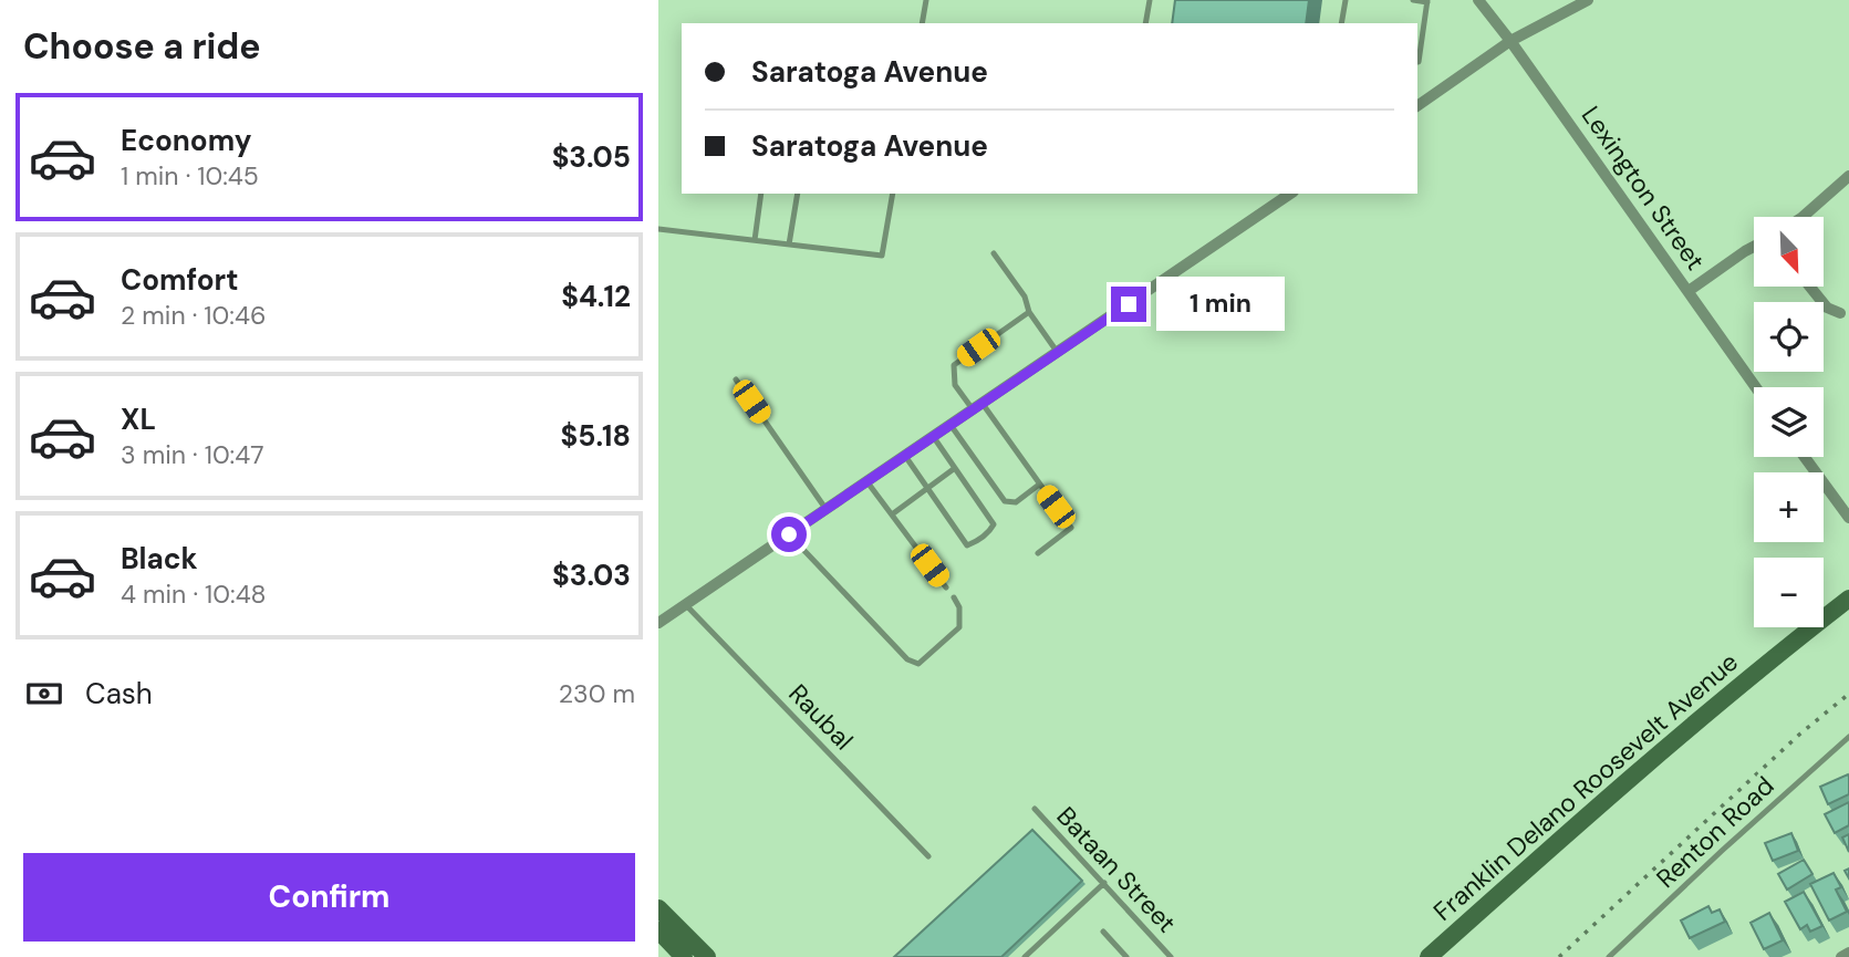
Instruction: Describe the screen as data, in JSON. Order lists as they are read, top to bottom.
{
  "streets": {
    "main road": ["Franklin Delano Roosevelt Avenue"],
    "street": ["Lexington Street"],
    "lane": ["Raubal", "Renton Road", "Bataan Street"]
  },
  "north": "bottom right",
  "page": {
    "heading": "Choose a ride",
    "banner": ["Saratoga Avenue", "Saratoga Avenue"],
    "list": [
      {
        "name": "Economy",
        "note": "1 min · 10:45",
        "value": "$3.05"
      },
      {
        "name": "Comfort",
        "note": "2 min · 10:46",
        "value": "$4.12"
      },
      {
        "name": "XL",
        "note": "3 min · 10:47",
        "value": "$5.18"
      },
      {
        "name": "Black",
        "note": "4 min · 10:48",
        "value": "$3.03"
      }
    ],
    "map_buttons": ["+", "−"],
    "bubble": "1 min",
    "pay": ["Cash", "230 m"],
    "buttons": "Confirm"
  }
}
